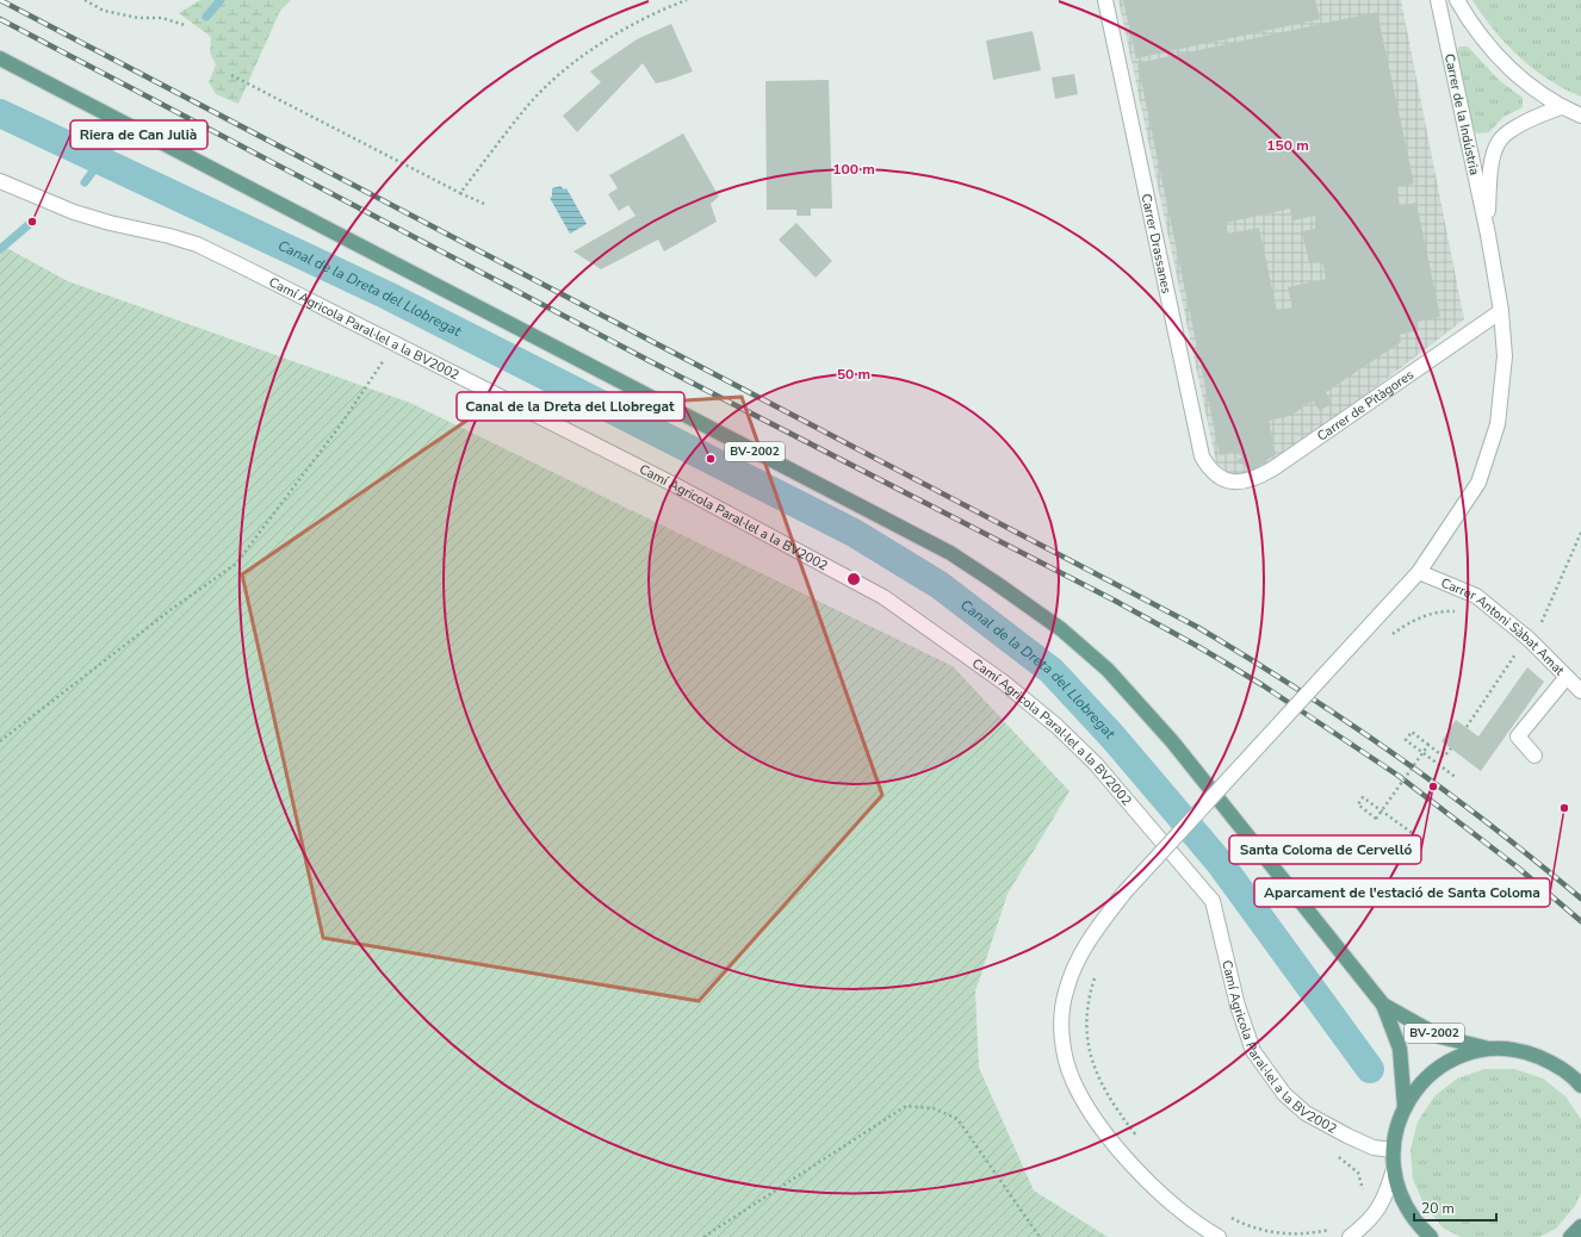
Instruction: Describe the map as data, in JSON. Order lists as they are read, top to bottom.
{
  "streets": {
    "main road": ["BV-2002"],
    "street": [
      "Carrer de la Indústria",
      "Carrer Drassanes",
      "Camí Agricola Paral·lel a la BV2002",
      "Carrer de Pitàgores",
      "Carrer Antoni Sàbat Amat"
    ]
  },
  "crossings": [
    ["Carrer Drassanes", "Carrer de Pitàgores"],
    ["Camí Agricola Paral·lel a la BV2002", "BV-2002"]
  ],
  "water": ["Canal de la Dreta del Llobregat"],
  "places": [
    "Riera de Can Julià",
    "Canal de la Dreta del Llobregat",
    "Santa Coloma de Cervelló",
    "Aparcament de l'estació de Santa Coloma"
  ],
  "scale_bar": "20 m",
  "rings": ["150 m", "100 m", "50 m"]
}
